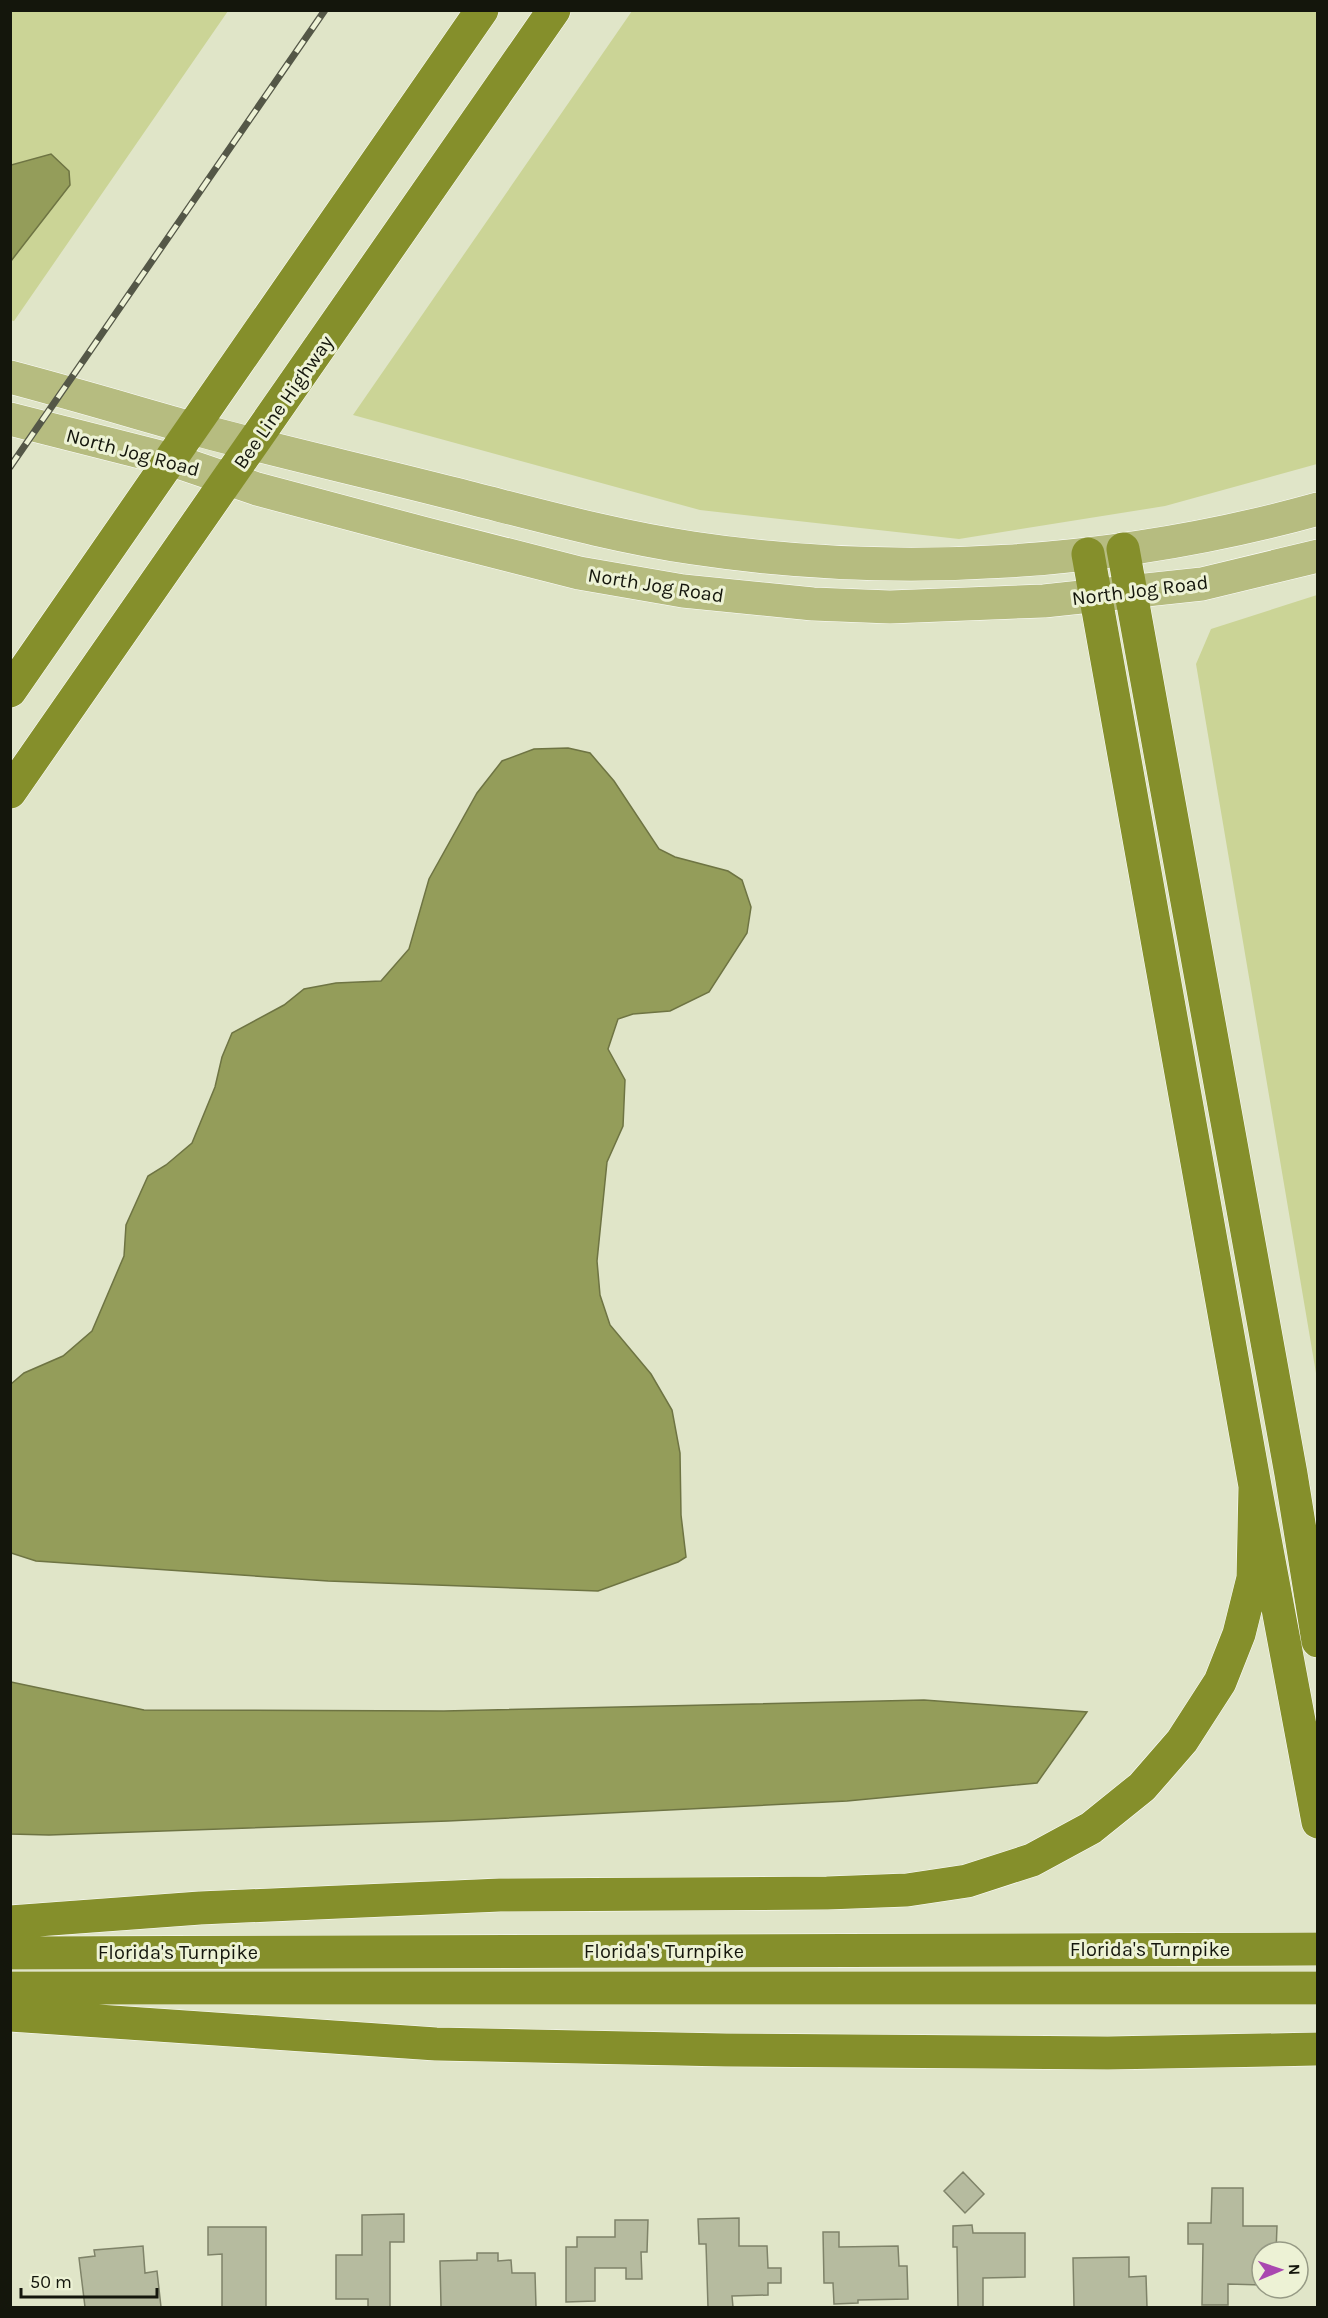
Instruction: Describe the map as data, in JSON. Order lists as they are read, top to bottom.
{
  "streets": {
    "highway": ["Bee Line Highway", "Florida's Turnpike"],
    "main road": ["North Jog Road"]
  },
  "crossings": [
    ["Bee Line Highway", "North Jog Road"]
  ],
  "scale_bar": "50 m",
  "north": "right"
}
